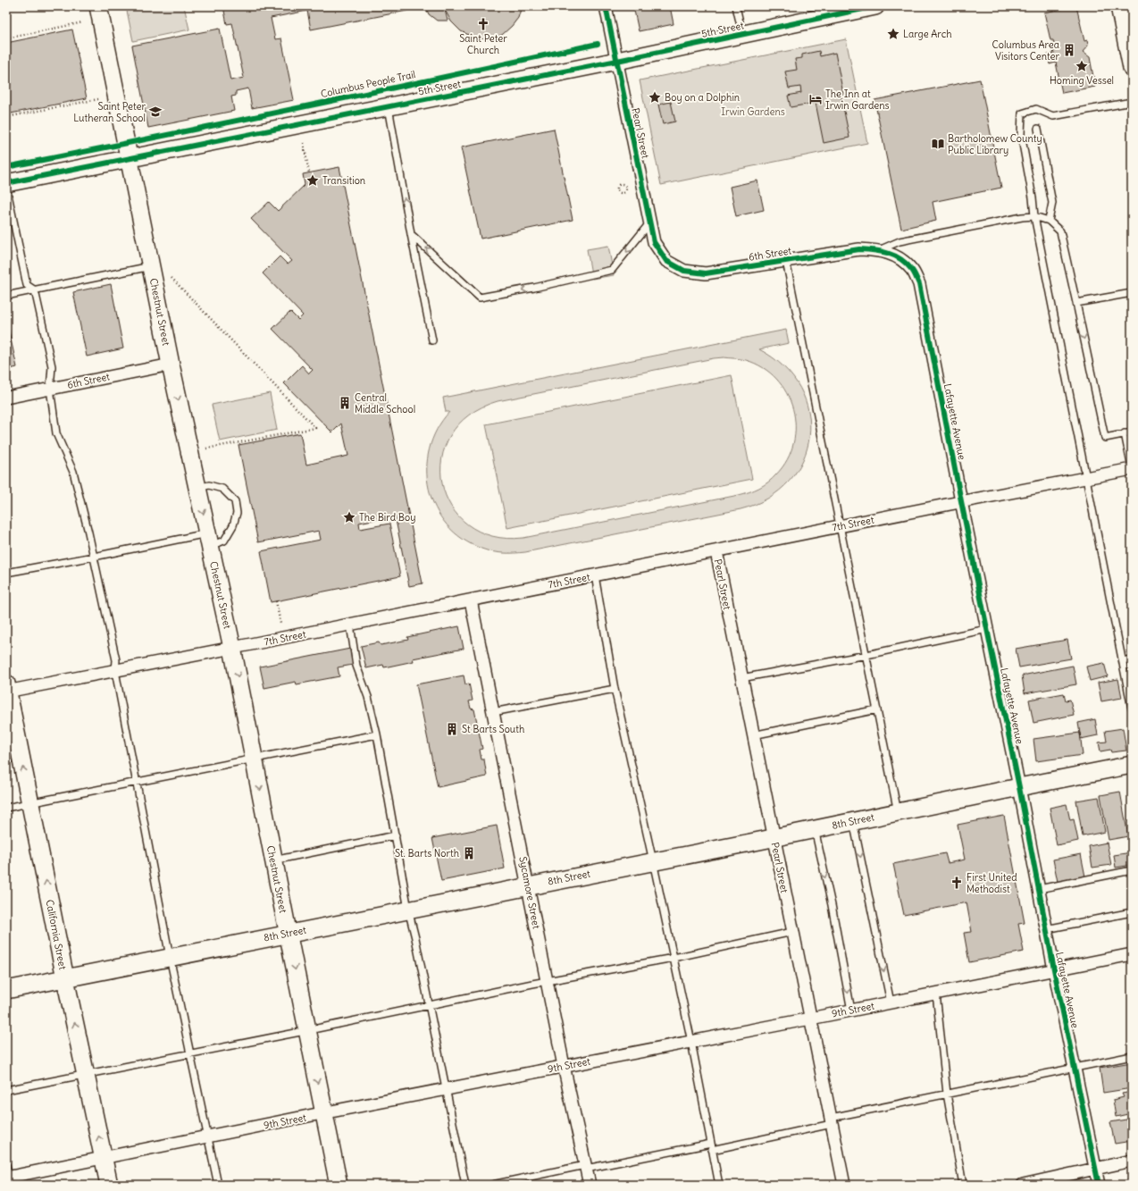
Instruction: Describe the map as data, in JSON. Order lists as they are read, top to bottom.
{
  "streets": {
    "street": [
      "5th Street",
      "Pearl Street",
      "6th Street",
      "Chestnut Street",
      "Lafayette Avenue",
      "7th Street",
      "8th Street",
      "Sycamore Street",
      "California Street",
      "9th Street"
    ],
    "cycle path": ["Columbus People Trail"]
  },
  "crossings": [
    ["5th Street", "Pearl Street"],
    ["5th Street", "Chestnut Street"],
    ["Pearl Street", "6th Street"],
    ["Pearl Street", "7th Street"],
    ["Pearl Street", "8th Street"],
    ["Pearl Street", "9th Street"],
    ["6th Street", "Chestnut Street"],
    ["6th Street", "Lafayette Avenue"],
    ["Chestnut Street", "7th Street"],
    ["Chestnut Street", "8th Street"],
    ["Chestnut Street", "9th Street"],
    ["Lafayette Avenue", "7th Street"],
    ["Lafayette Avenue", "8th Street"],
    ["Lafayette Avenue", "9th Street"],
    ["7th Street", "Sycamore Street"],
    ["7th Street", "California Street"],
    ["8th Street", "Sycamore Street"],
    ["8th Street", "California Street"],
    ["Sycamore Street", "9th Street"],
    ["California Street", "9th Street"]
  ],
  "one_way": ["Chestnut Street", "California Street"],
  "parks": ["Irwin Gardens"],
  "places": {
    "church": ["Saint Peter Church", "First United Methodist"],
    "place": [
      "Large Arch",
      "Homing Vessel",
      "Boy on a Dolphin",
      "Transition",
      "The Bird Boy"
    ],
    "building": [
      "Columbus Area Visitors Center",
      "Central Middle School",
      "St Barts South",
      "St. Barts North"
    ],
    "hotel": ["The Inn at Irwin Gardens"],
    "school or university": ["Saint Peter Lutheran School"],
    "library": ["Bartholomew County Public Library"]
  }
}
